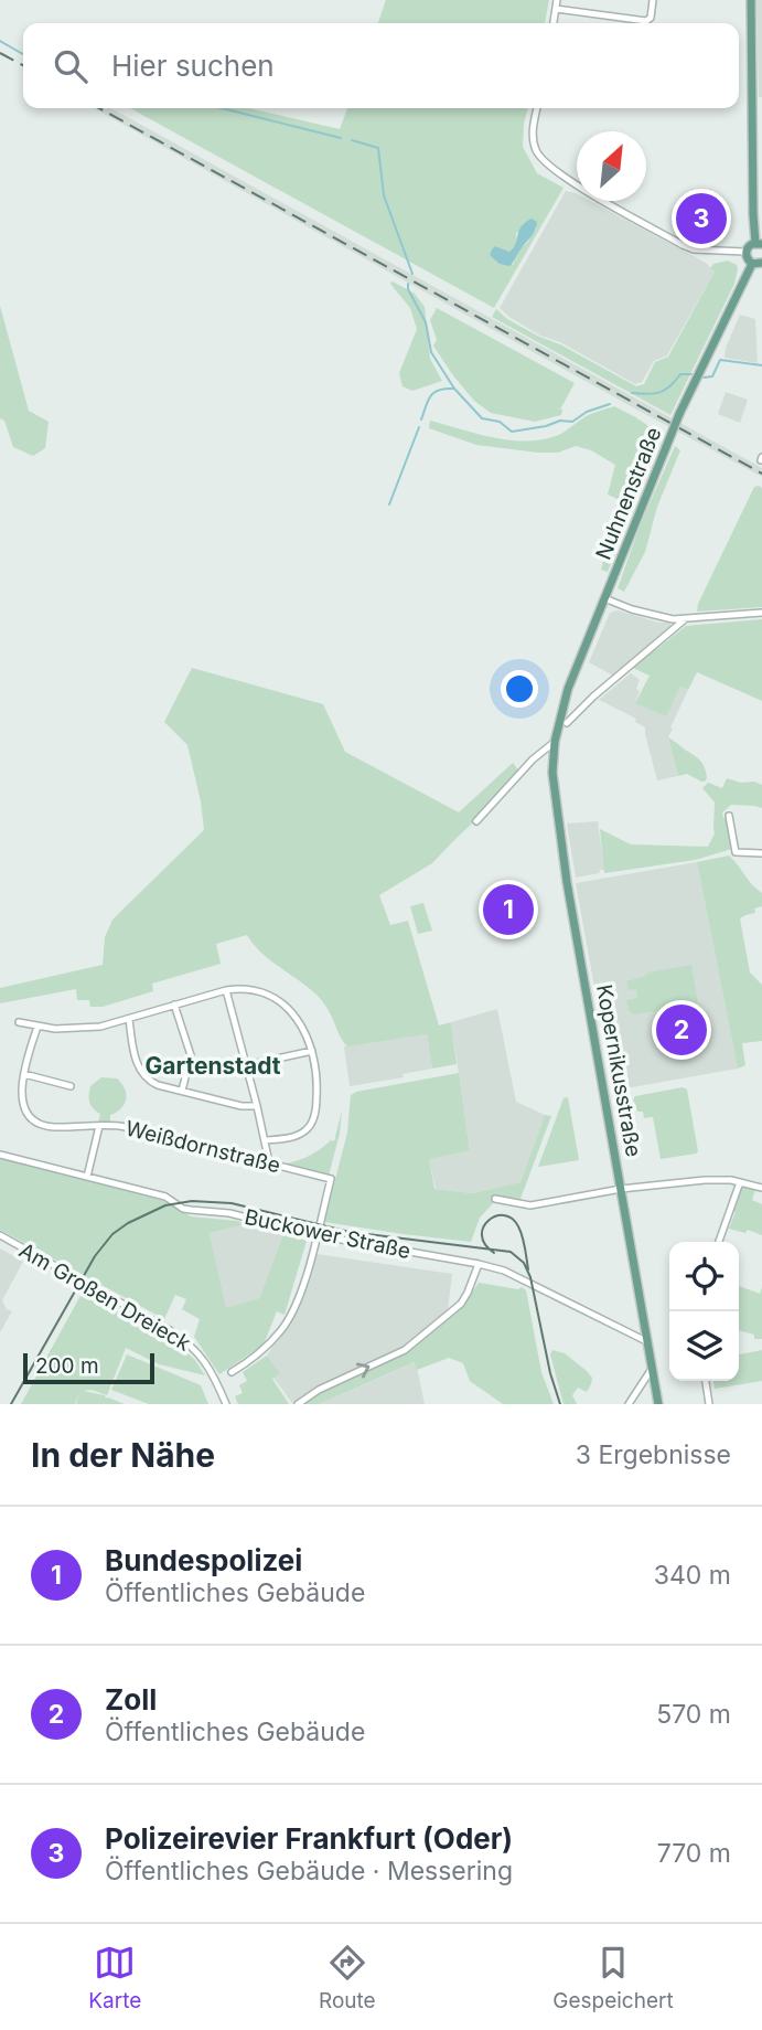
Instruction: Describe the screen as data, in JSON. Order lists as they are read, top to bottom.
{
  "streets": {
    "main road": ["Nuhnenstraße", "Kopernikusstraße"],
    "street": ["Weißdornstraße", "Buckower Straße", "Am Großen Dreieck"]
  },
  "crossings": [
    ["Nuhnenstraße", "Kopernikusstraße"],
    ["Kopernikusstraße", "Buckower Straße"],
    ["Weißdornstraße", "Buckower Straße"]
  ],
  "districts": ["Gartenstadt"],
  "scale_bar": "200 m",
  "north": "top right",
  "page": {
    "search": "Hier suchen",
    "pins": ["3", "1", "2"],
    "scale": "200 m",
    "heading": ["In der Nähe", "3 Ergebnisse"],
    "list": [
      {
        "mark": "1",
        "name": "Bundespolizei",
        "note": "Öffentliches Gebäude",
        "value": "340 m"
      },
      {
        "mark": "2",
        "name": "Zoll",
        "note": "Öffentliches Gebäude",
        "value": "570 m"
      },
      {
        "mark": "3",
        "name": "Polizeirevier Frankfurt (Oder)",
        "note": "Öffentliches Gebäude · Messering",
        "value": "770 m"
      }
    ],
    "nav": ["Karte", "Route", "Gespeichert"]
  }
}
